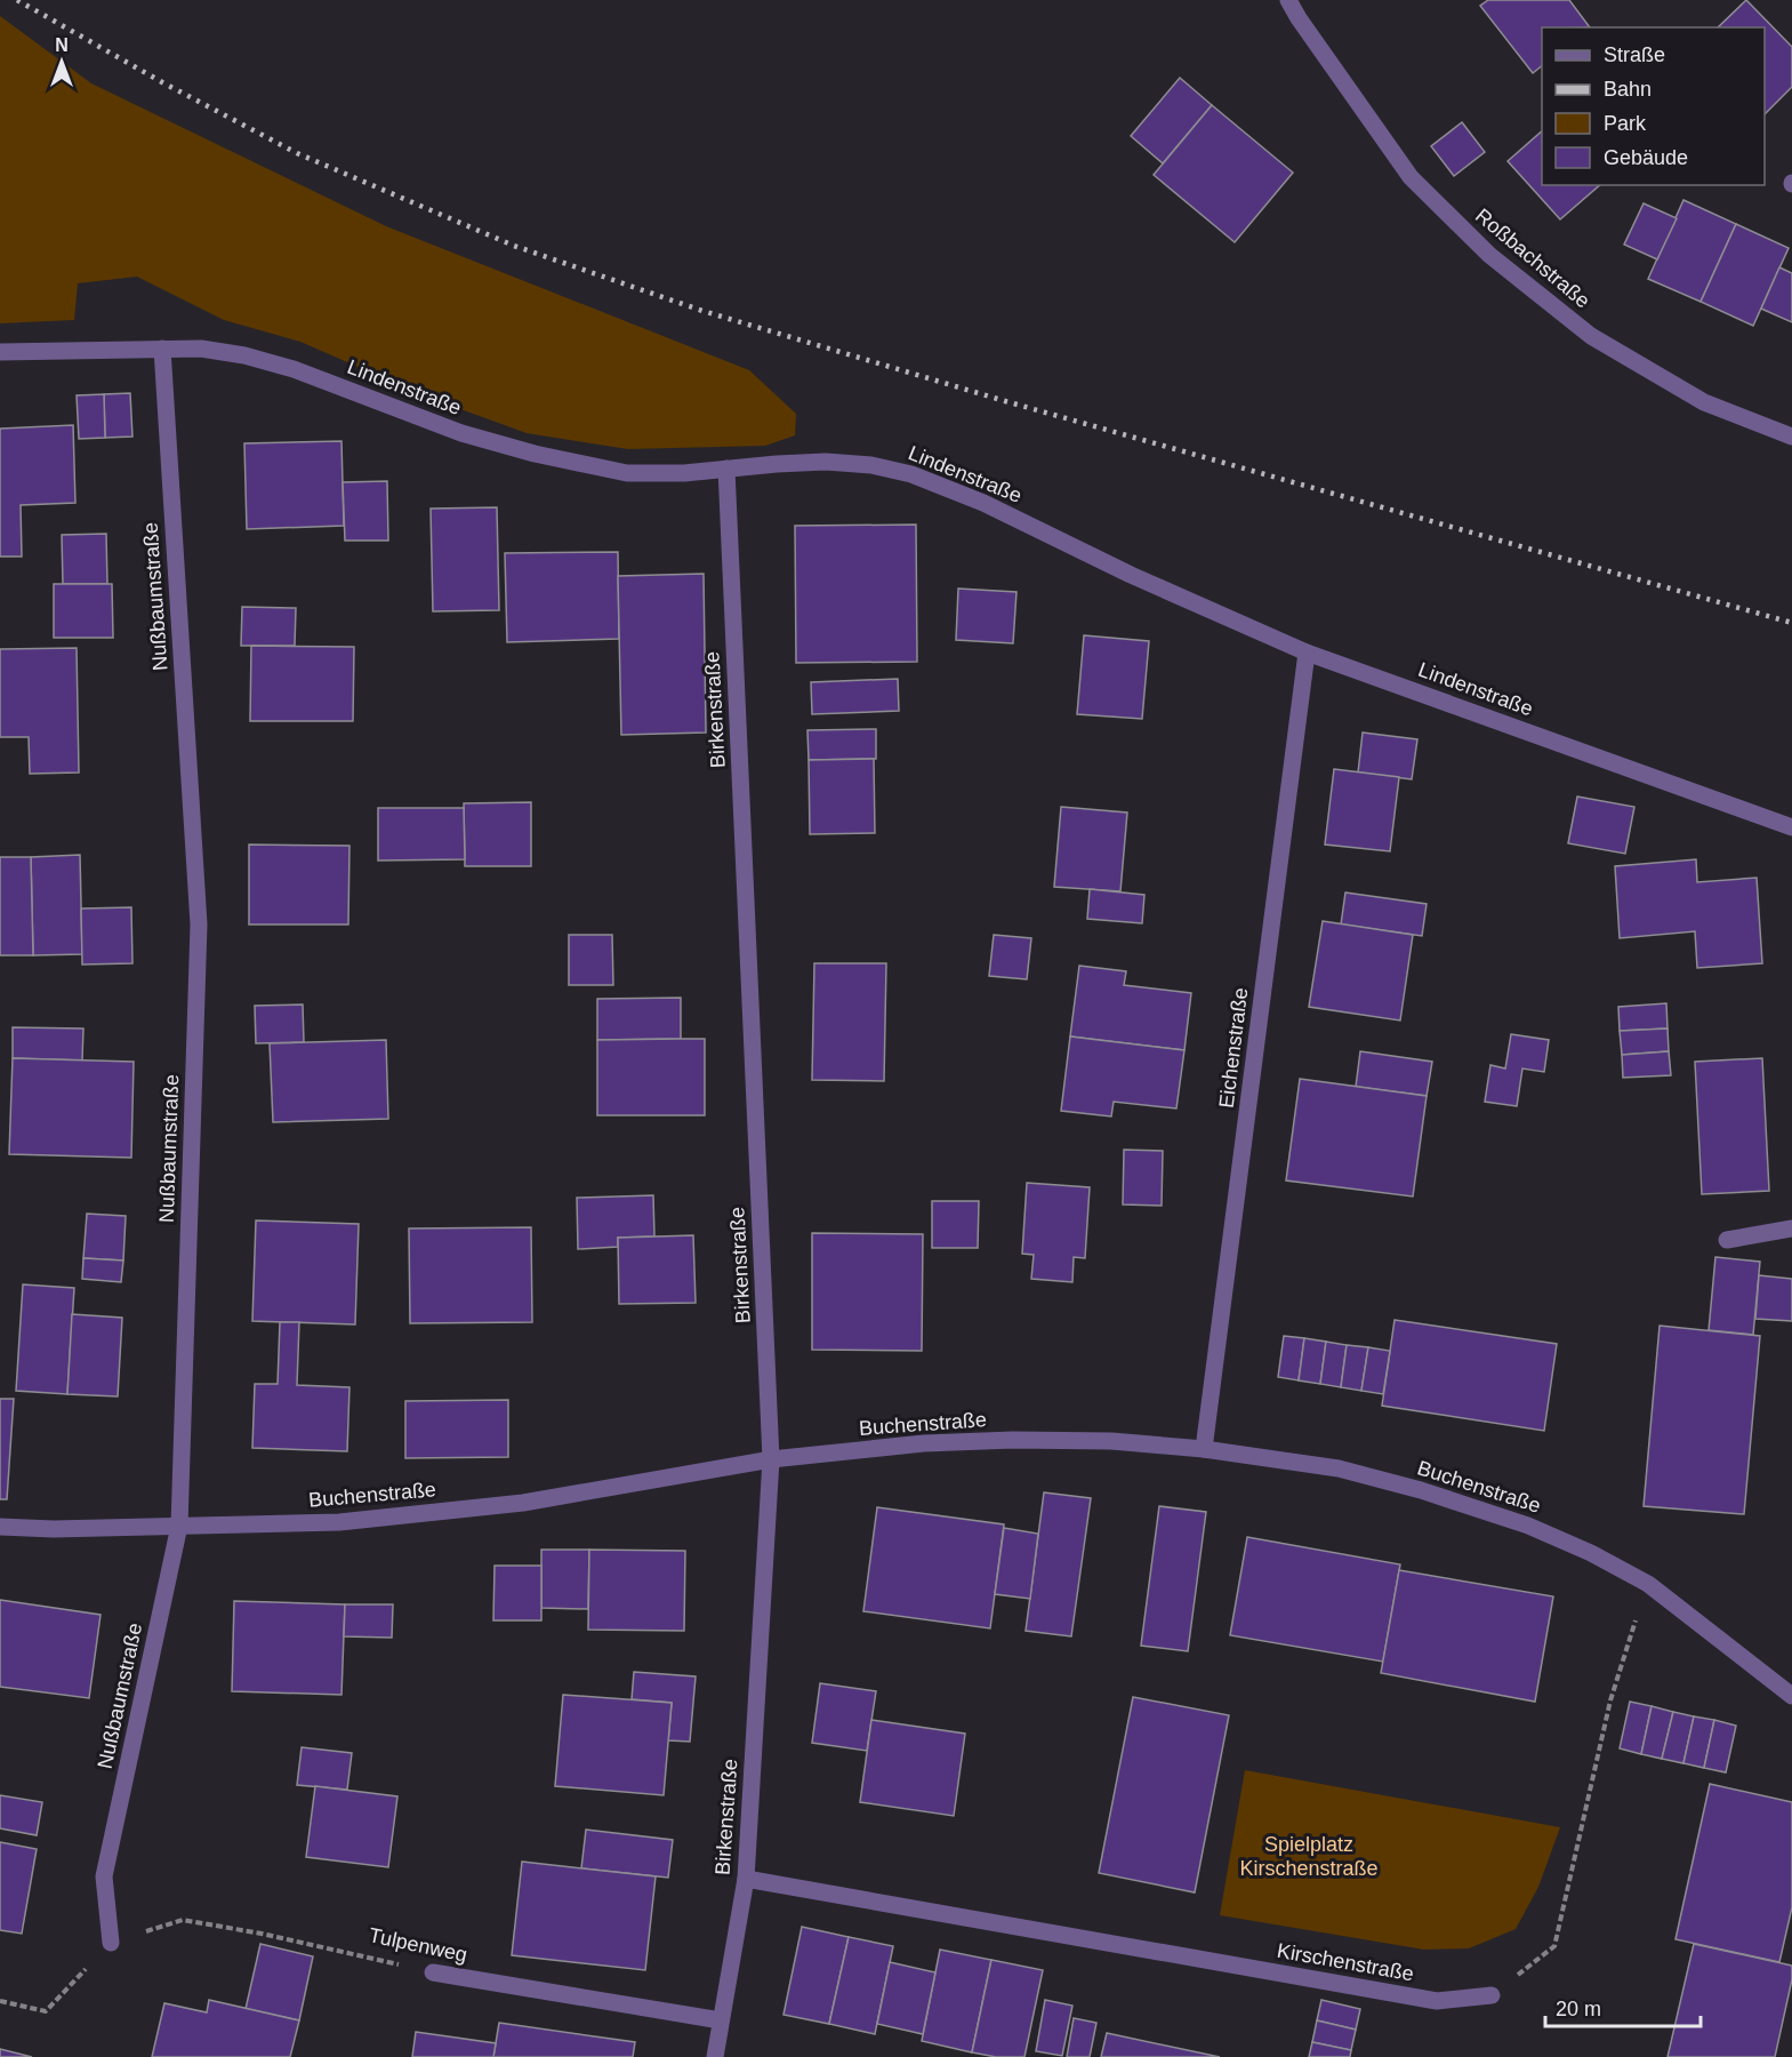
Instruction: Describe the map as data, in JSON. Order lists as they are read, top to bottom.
{
  "streets": {
    "street": [
      "Roßbachstraße",
      "Lindenstraße",
      "Nußbaumstraße",
      "Birkenstraße",
      "Eichenstraße",
      "Buchenstraße",
      "Tulpenweg",
      "Kirschenstraße"
    ]
  },
  "crossings": [
    ["Lindenstraße", "Nußbaumstraße"],
    ["Lindenstraße", "Birkenstraße"],
    ["Lindenstraße", "Eichenstraße"],
    ["Nußbaumstraße", "Buchenstraße"],
    ["Nußbaumstraße", "Tulpenweg"],
    ["Birkenstraße", "Buchenstraße"],
    ["Birkenstraße", "Tulpenweg"],
    ["Birkenstraße", "Kirschenstraße"],
    ["Eichenstraße", "Buchenstraße"]
  ],
  "parks": ["Spielplatz Kirschenstraße"],
  "legend": [
    "Straße",
    "Bahn",
    "Park",
    "Gebäude"
  ],
  "scale_bar": "20 m",
  "north": "top"
}
